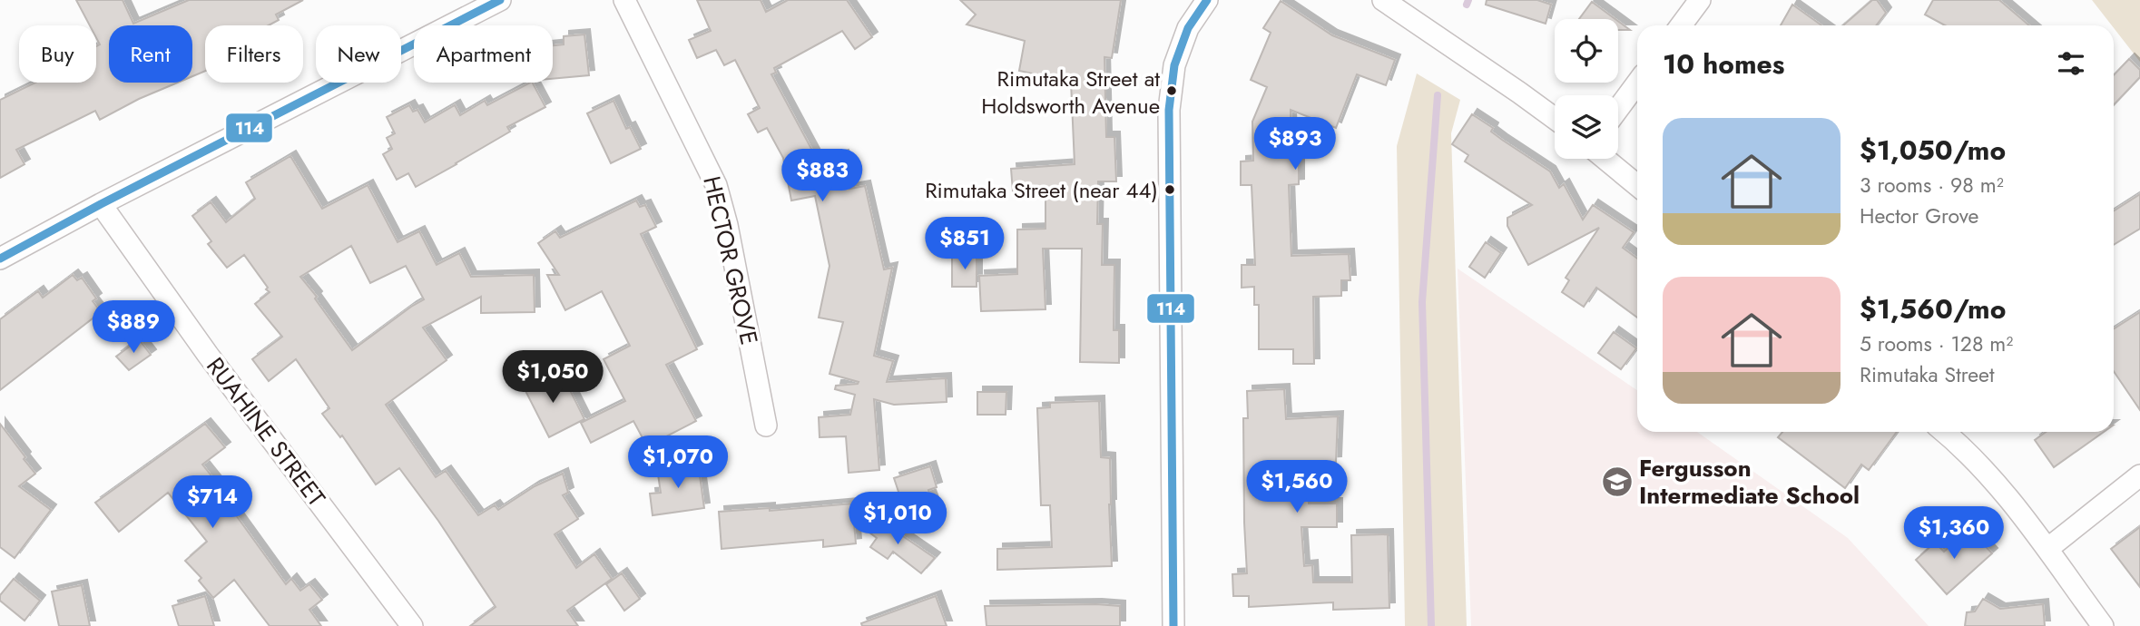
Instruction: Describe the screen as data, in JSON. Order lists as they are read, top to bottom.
{
  "streets": {
    "street": ["HECTOR GROVE", "RUAHINE STREET"]
  },
  "places": {
    "other": ["Rimutaka Street at Holdsworth Avenue", "Rimutaka Street (near 44)"],
    "school or university": ["Fergusson Intermediate School"]
  },
  "lines": ["transit line 114"],
  "page": {
    "chip": [
      "Buy",
      "Rent",
      "Filters",
      "New",
      "Apartment"
    ],
    "heading": "10 homes",
    "list": [
      {
        "name": "$1,050/mo",
        "note": "3 rooms · 98 m² · Hector Grove"
      },
      {
        "name": "$1,560/mo",
        "note": "5 rooms · 128 m² · Rimutaka Street"
      }
    ],
    "price": [
      "$893",
      "$883",
      "$851",
      "$889",
      "$1,050",
      "$1,070",
      "$1,560",
      "$714",
      "$1,010",
      "$1,360"
    ]
  }
}
